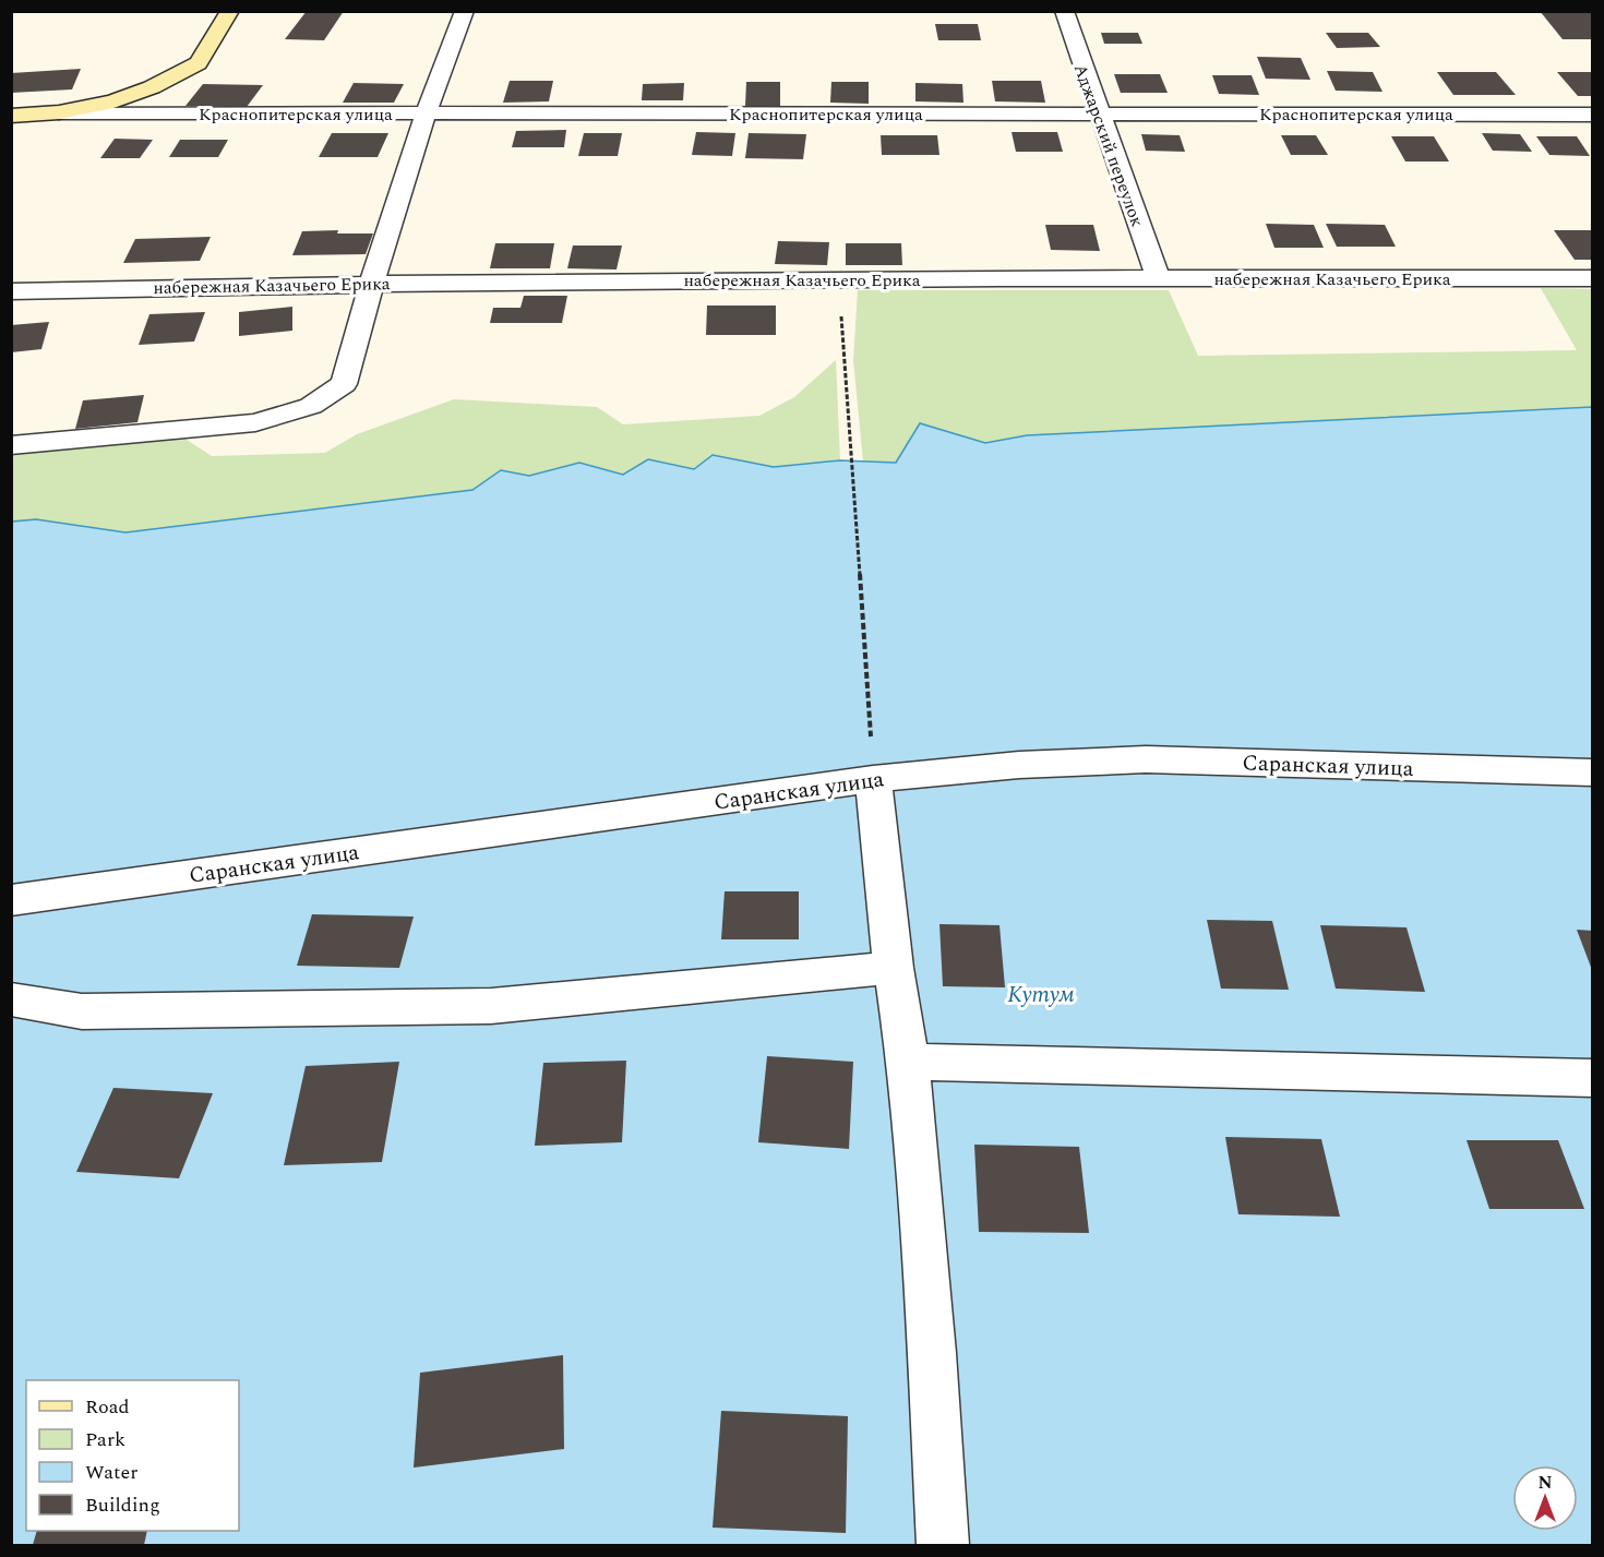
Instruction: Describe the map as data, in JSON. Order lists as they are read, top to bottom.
{
  "streets": {
    "main road": ["Краснопитерская улица"],
    "street": ["Аджарский переулок", "набережная Казачьего Ерика", "Саранская улица"]
  },
  "crossings": [
    ["Краснопитерская улица", "Аджарский переулок"],
    ["Аджарский переулок", "набережная Казачьего Ерика"]
  ],
  "water": ["Кутум"],
  "legend": [
    "Road",
    "Park",
    "Water",
    "Building"
  ],
  "north": "top"
}
